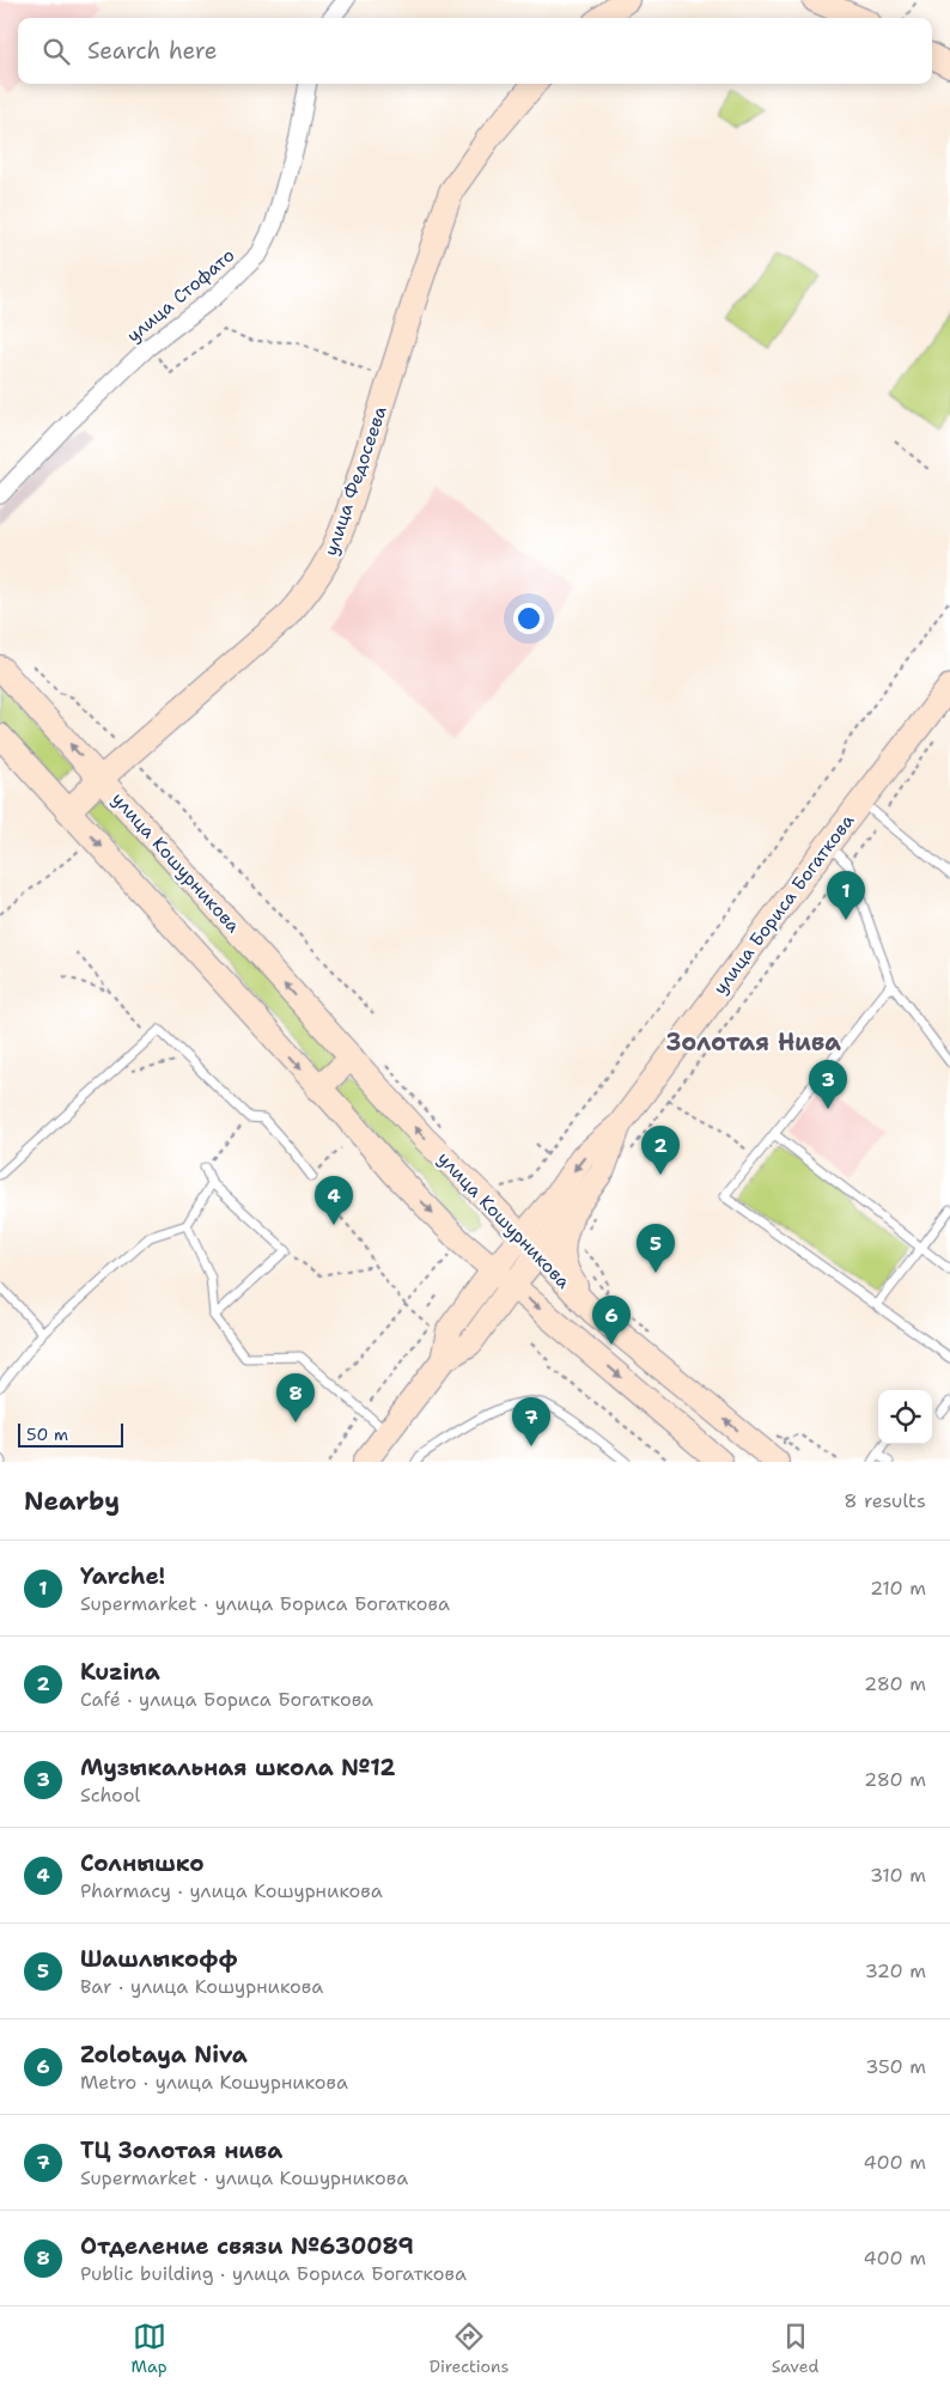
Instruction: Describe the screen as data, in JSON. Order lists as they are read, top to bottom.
{
  "streets": {
    "main road": ["улица Федосеева", "улица Кошурникова", "улица Бориса Богаткова"],
    "street": ["улица Стофато"]
  },
  "crossings": [
    ["улица Федосеева", "улица Кошурникова"],
    ["улица Кошурникова", "улица Бориса Богаткова"]
  ],
  "districts": ["Золотая Нива"],
  "scale_bar": "50 m",
  "page": {
    "search": "Search here",
    "pins": [
      "1",
      "3",
      "2",
      "4",
      "5",
      "6",
      "8",
      "7"
    ],
    "scale": "50 m",
    "heading": ["Nearby", "8 results"],
    "list": [
      {
        "mark": "1",
        "name": "Yarche!",
        "note": "Supermarket · улица Бориса Богаткова",
        "value": "210 m"
      },
      {
        "mark": "2",
        "name": "Kuzina",
        "note": "Café · улица Бориса Богаткова",
        "value": "280 m"
      },
      {
        "mark": "3",
        "name": "Музыкальная школа №12",
        "note": "School",
        "value": "280 m"
      },
      {
        "mark": "4",
        "name": "Солнышко",
        "note": "Pharmacy · улица Кошурникова",
        "value": "310 m"
      },
      {
        "mark": "5",
        "name": "Шашлыкофф",
        "note": "Bar · улица Кошурникова",
        "value": "320 m"
      },
      {
        "mark": "6",
        "name": "Zolotaya Niva",
        "note": "Metro · улица Кошурникова",
        "value": "350 m"
      },
      {
        "mark": "7",
        "name": "ТЦ Золотая нива",
        "note": "Supermarket · улица Кошурникова",
        "value": "400 m"
      },
      {
        "mark": "8",
        "name": "Отделение связи №630089",
        "note": "Public building · улица Бориса Богаткова",
        "value": "400 m"
      }
    ],
    "nav": ["Map", "Directions", "Saved"]
  }
}
